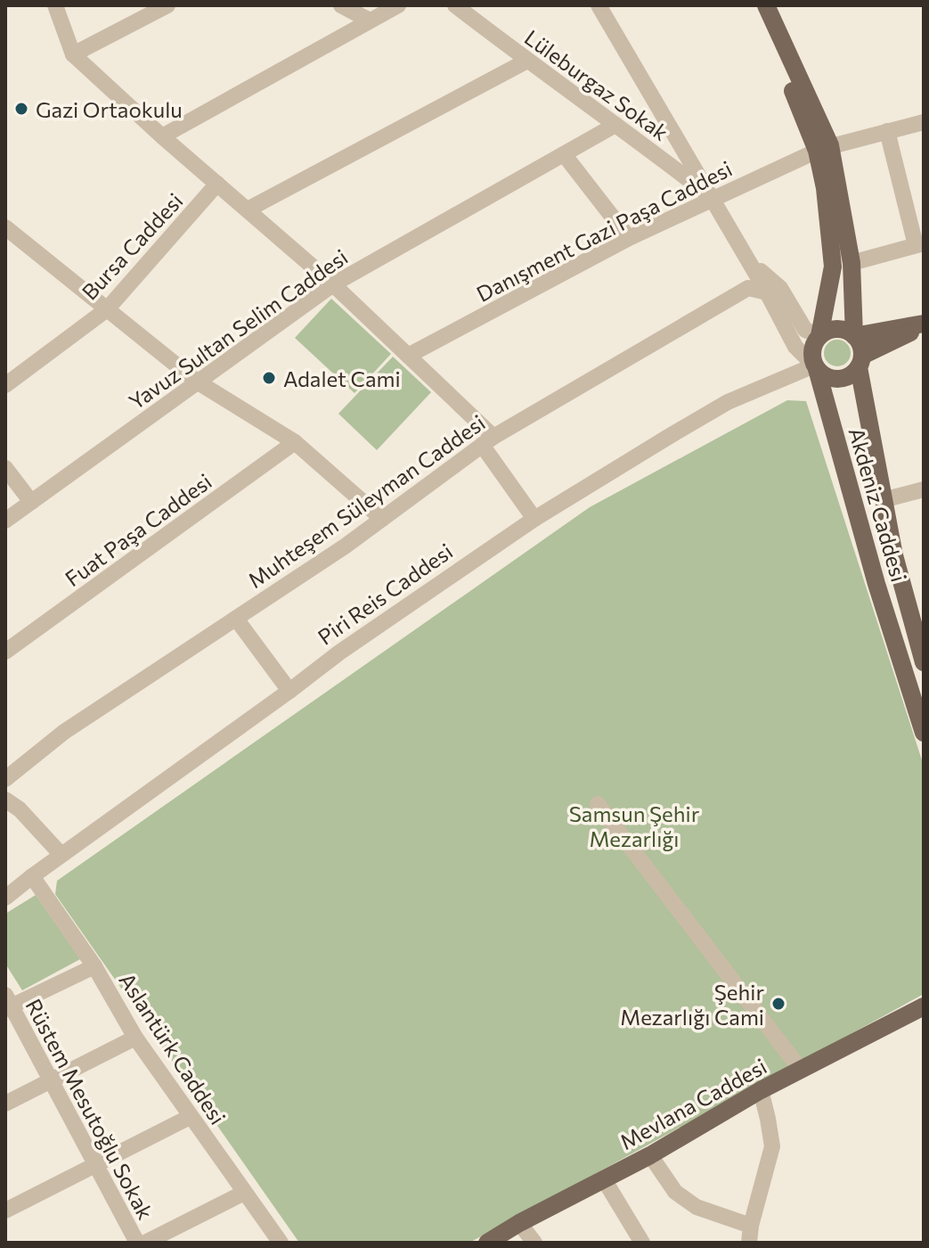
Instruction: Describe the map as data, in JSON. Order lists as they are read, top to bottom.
{
  "streets": {
    "main road": ["Akdeniz Caddesi", "Mevlana Caddesi"],
    "street": [
      "Lüleburgaz Sokak",
      "Danışment Gazi Paşa Caddesi",
      "Bursa Caddesi",
      "Yavuz Sultan Selim Caddesi",
      "Muhteşem Süleyman Caddesi",
      "Fuat Paşa Caddesi",
      "Piri Reis Caddesi",
      "Aslantürk Caddesi",
      "Rüstem Mesutoğlu Sokak"
    ]
  },
  "crossings": [
    ["Lüleburgaz Sokak", "Danışment Gazi Paşa Caddesi"],
    ["Lüleburgaz Sokak", "Yavuz Sultan Selim Caddesi"],
    ["Akdeniz Caddesi", "Piri Reis Caddesi"],
    ["Piri Reis Caddesi", "Aslantürk Caddesi"]
  ],
  "parks": ["Samsun Şehir Mezarlığı"],
  "places": ["Gazi Ortaokulu", "Adalet Cami", "Şehir Mezarlığı Cami"]
}
